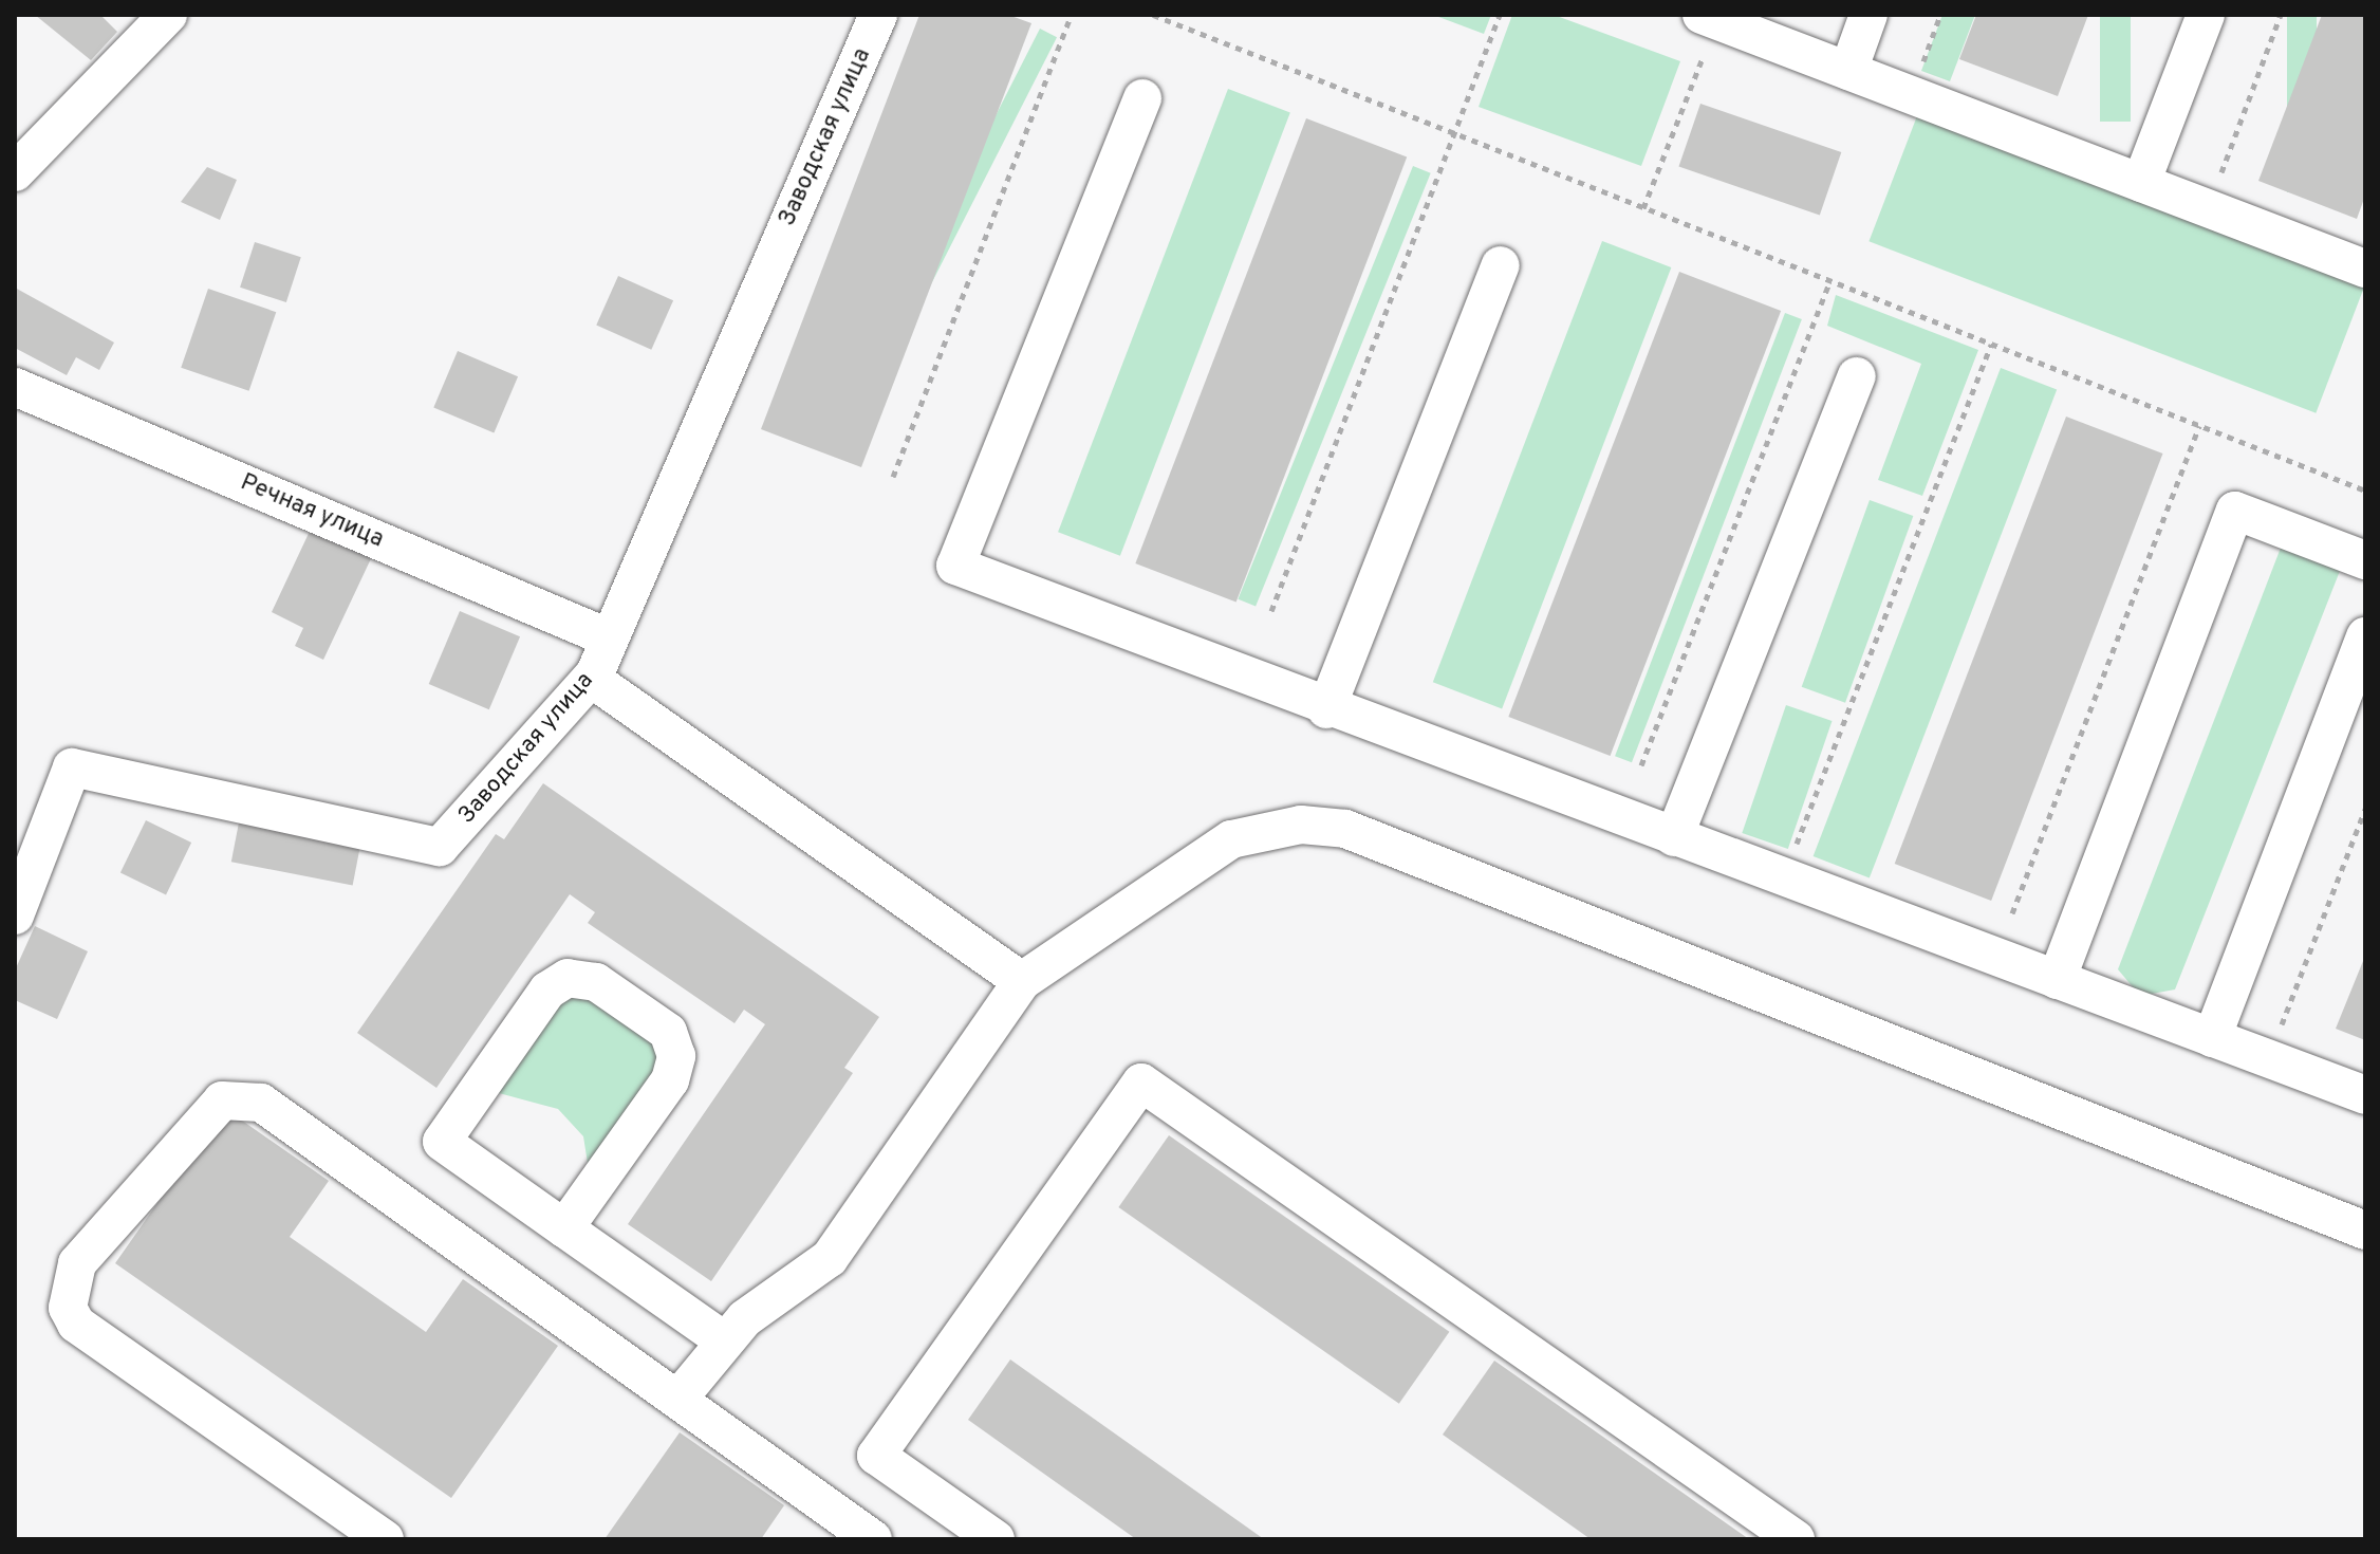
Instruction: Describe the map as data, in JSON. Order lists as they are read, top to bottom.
{
  "streets": {
    "street": ["Заводская улица", "Речная улица"]
  },
  "crossings": [
    ["Заводская улица", "Речная улица"]
  ]
}
